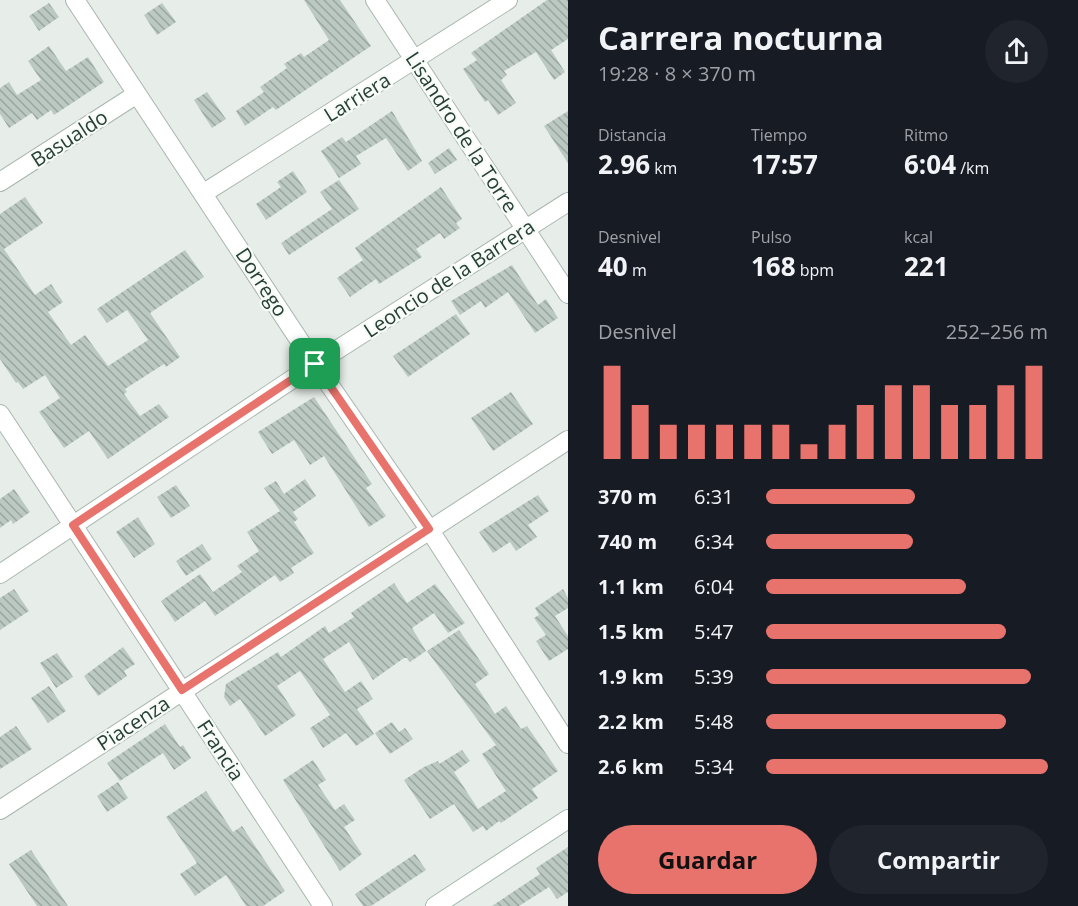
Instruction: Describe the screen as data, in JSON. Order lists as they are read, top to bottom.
{
  "streets": {
    "street": [
      "Larriera",
      "Lisandro de la Torre",
      "Basualdo",
      "Leoncio de la Barrera",
      "Dorrego",
      "Piacenza",
      "Francia"
    ]
  },
  "crossings": [
    ["Larriera", "Lisandro de la Torre"],
    ["Larriera", "Dorrego"],
    ["Lisandro de la Torre", "Leoncio de la Barrera"],
    ["Basualdo", "Dorrego"],
    ["Leoncio de la Barrera", "Dorrego"],
    ["Leoncio de la Barrera", "Francia"],
    ["Dorrego", "Piacenza"],
    ["Piacenza", "Francia"]
  ],
  "page": {
    "heading": ["Carrera nocturna", "19:28 · 8 × 370 m"],
    "stats": [
      ["Distancia", "2.96 km"],
      ["Tiempo", "17:57"],
      ["Ritmo", "6:04 /km"],
      ["Desnivel", "40 m"],
      ["Pulso", "168 bpm"],
      ["kcal", "221"]
    ],
    "chart": ["Desnivel", "252–256 m"],
    "list": [
      {
        "name": "370 m",
        "note": "6:31"
      },
      {
        "name": "740 m",
        "note": "6:34"
      },
      {
        "name": "1.1 km",
        "note": "6:04"
      },
      {
        "name": "1.5 km",
        "note": "5:47"
      },
      {
        "name": "1.9 km",
        "note": "5:39"
      },
      {
        "name": "2.2 km",
        "note": "5:48"
      },
      {
        "name": "2.6 km",
        "note": "5:34"
      }
    ],
    "buttons": ["Guardar", "Compartir"]
  }
}
